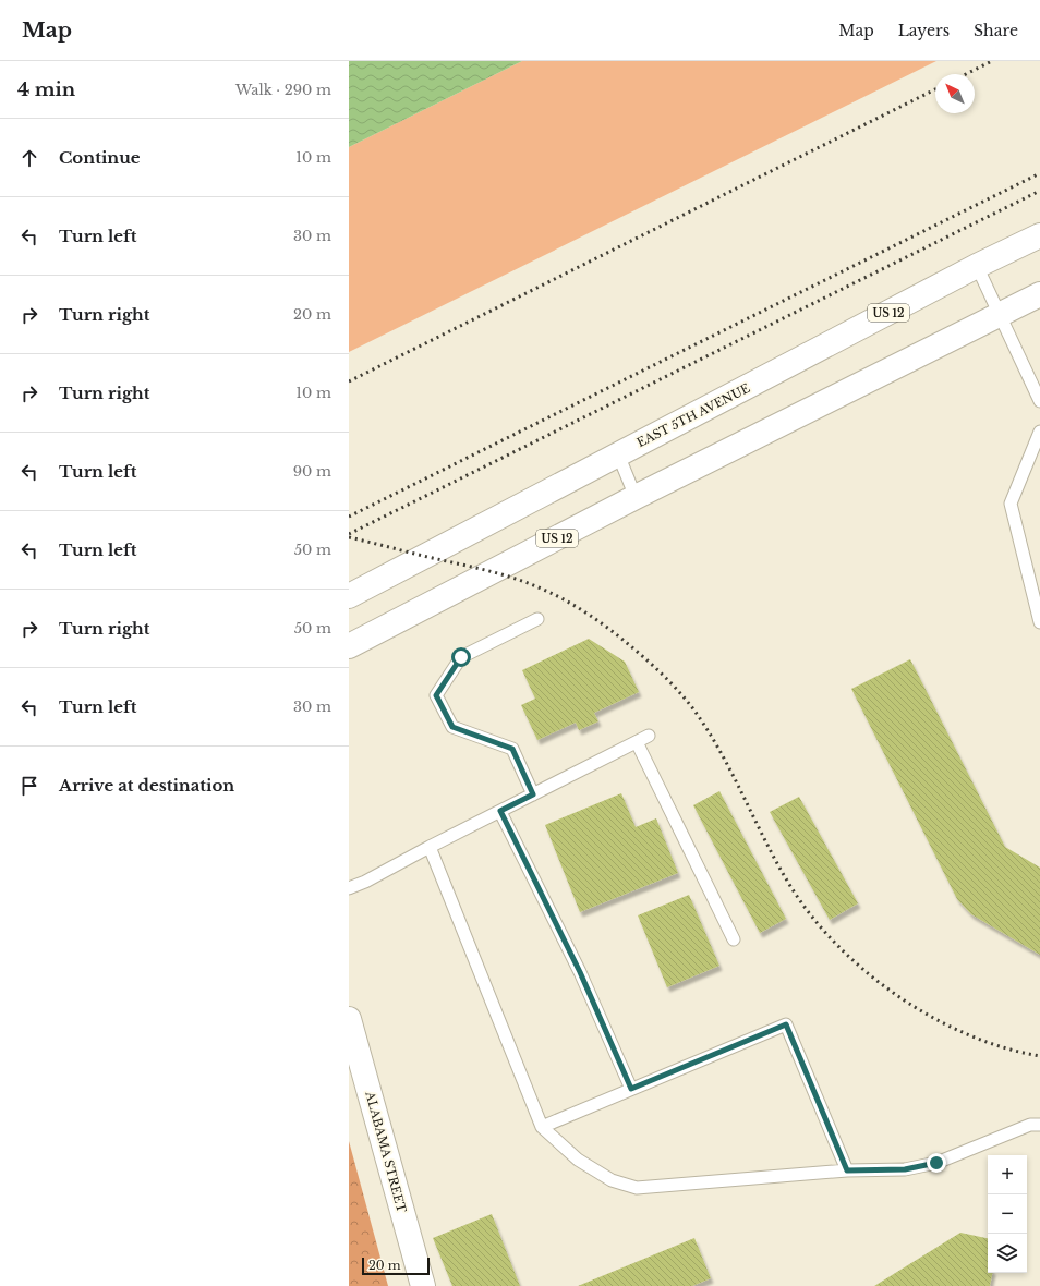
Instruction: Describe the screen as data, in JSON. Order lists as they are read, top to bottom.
{
  "streets": {
    "main road": ["US 12", "EAST 5TH AVENUE", "ALABAMA STREET"]
  },
  "scale_bar": "20 m",
  "north": "top left",
  "page": {
    "header": "Map",
    "nav": ["Map", "Layers", "Share"],
    "heading": ["4 min", "Walk · 290 m"],
    "list": [
      ["Continue", "10 m"],
      ["Turn left", "30 m"],
      ["Turn right", "20 m"],
      ["Turn right", "10 m"],
      ["Turn left", "90 m"],
      ["Turn left", "50 m"],
      ["Turn right", "50 m"],
      ["Turn left", "30 m"],
      "Arrive at destination"
    ],
    "map_buttons": ["+", "−"],
    "scale": "20 m"
  }
}
